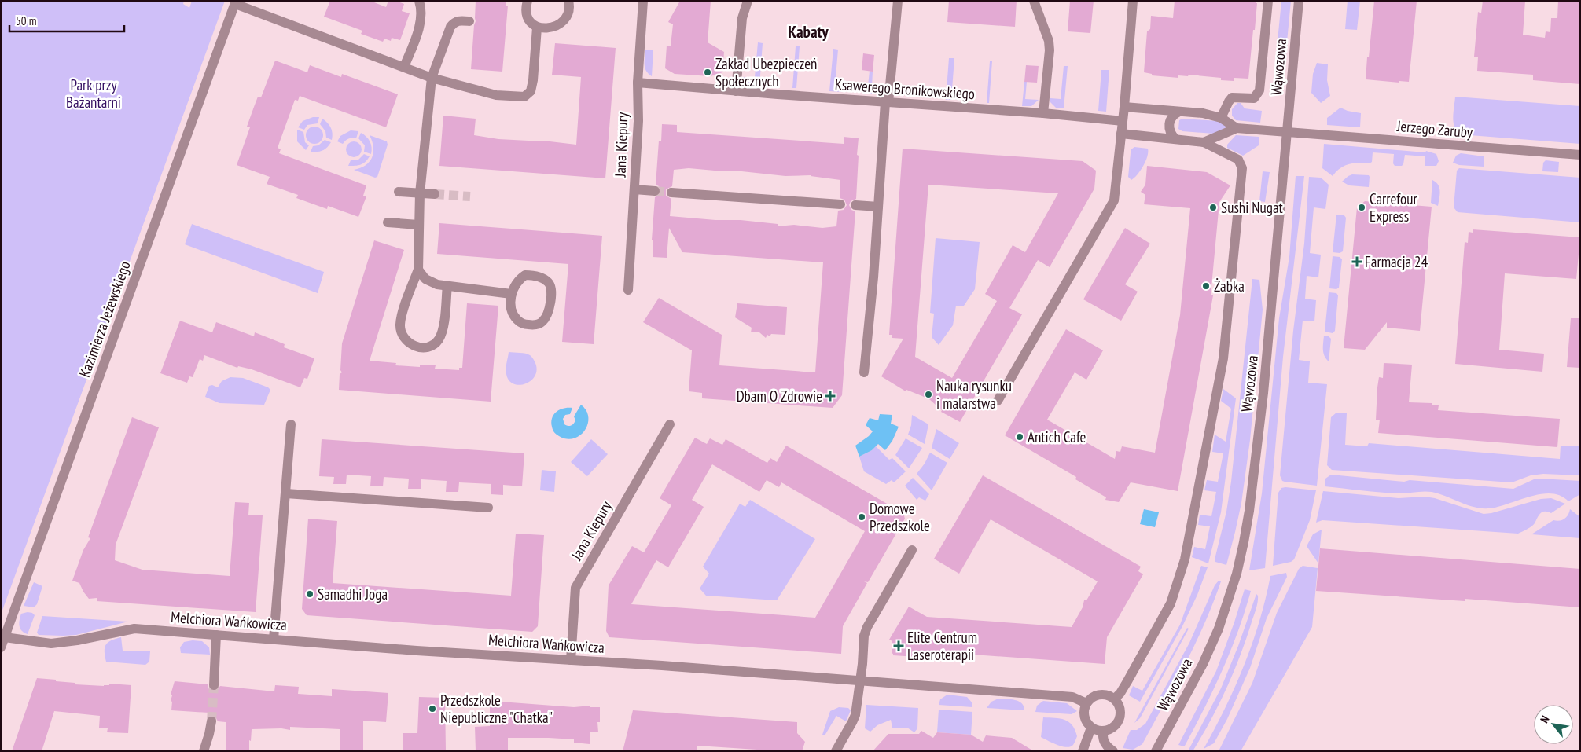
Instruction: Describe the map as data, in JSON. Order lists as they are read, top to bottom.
{
  "streets": {
    "street": [
      "Wąwozowa",
      "Ksawerego Bronikowskiego",
      "Jerzego Zaruby",
      "Jana Kiepury",
      "Kazimierza Jeżewskiego",
      "Melchiora Wańkowicza"
    ]
  },
  "crossings": [
    ["Wąwozowa", "Jerzego Zaruby"],
    ["Ksawerego Bronikowskiego", "Jana Kiepury"],
    ["Jana Kiepury", "Melchiora Wańkowicza"],
    ["Kazimierza Jeżewskiego", "Melchiora Wańkowicza"]
  ],
  "districts": ["Kabaty"],
  "parks": ["Park przy Bażantarni"],
  "places": {
    "other": [
      "Zakład Ubezpieczeń Społecznych",
      "Sushi Nugat",
      "Carrefour Express",
      "Żabka",
      "Nauka rysunku i malarstwa",
      "Antich Cafe",
      "Domowe Przedszkole",
      "Samadhi Joga",
      "Przedszkole Niepubliczne \"Chatka\""
    ],
    "health": ["Farmacja 24", "Dbam O Zdrowie", "Elite Centrum Laseroterapii"]
  },
  "scale_bar": "50 m",
  "north": "top left"
}
